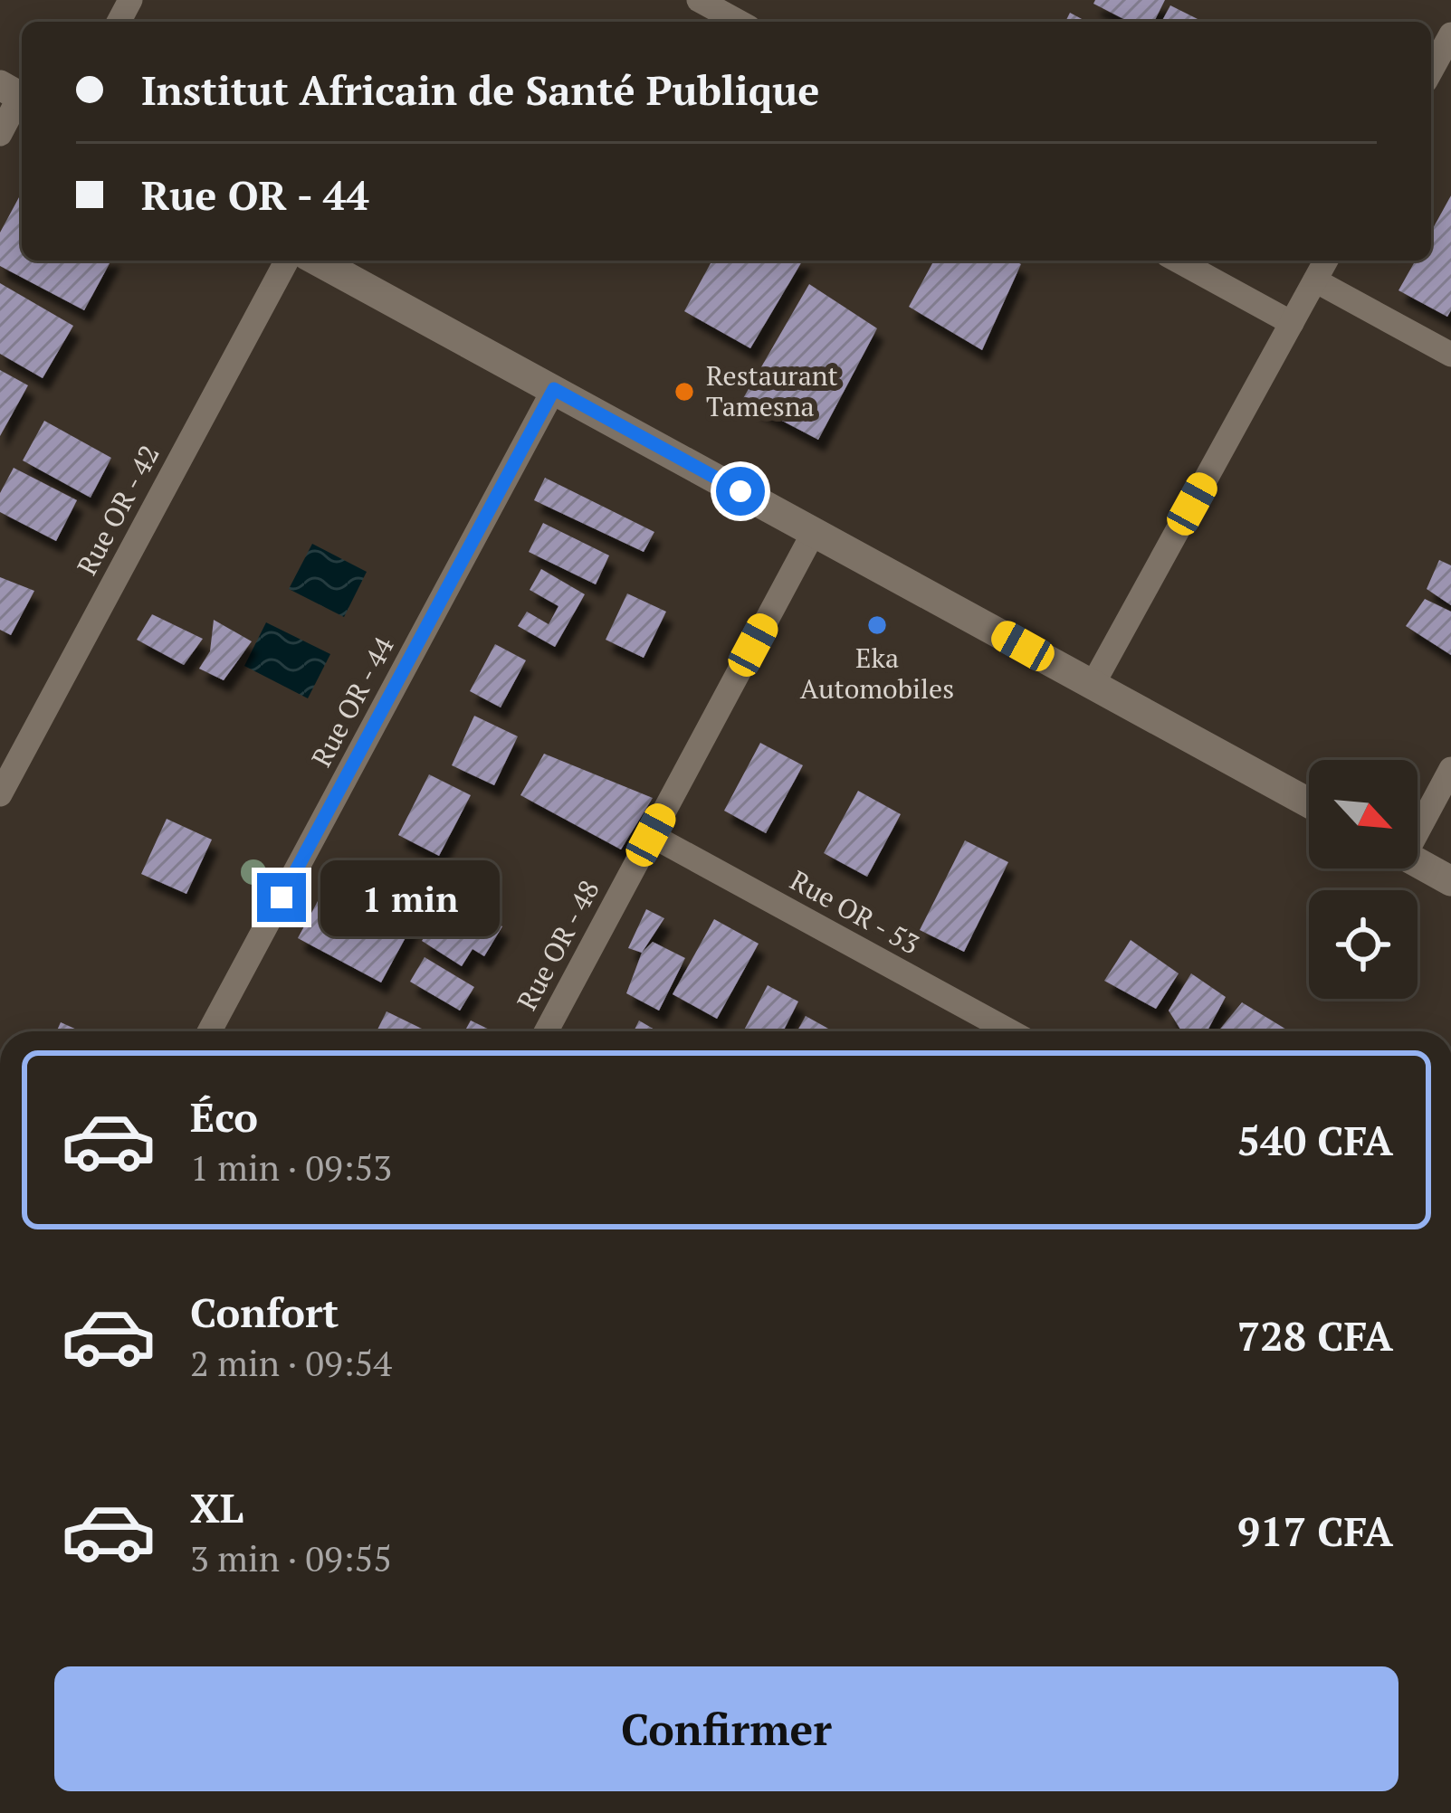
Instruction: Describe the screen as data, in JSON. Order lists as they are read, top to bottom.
{
  "streets": {
    "street": [
      "Rue OR - 42",
      "Rue OR - 44",
      "Rue OR - 53",
      "Rue OR - 48"
    ]
  },
  "crossings": [
    ["Rue OR - 53", "Rue OR - 48"]
  ],
  "places": ["Restaurant Tamesna", "Eka Automobiles"],
  "north": "bottom right",
  "page": {
    "banner": ["Institut Africain de Santé Publique", "Rue OR - 44"],
    "bubble": "1 min",
    "list": [
      {
        "name": "Éco",
        "note": "1 min · 09:53",
        "value": "540 CFA"
      },
      {
        "name": "Confort",
        "note": "2 min · 09:54",
        "value": "728 CFA"
      },
      {
        "name": "XL",
        "note": "3 min · 09:55",
        "value": "917 CFA"
      }
    ],
    "buttons": "Confirmer"
  }
}
